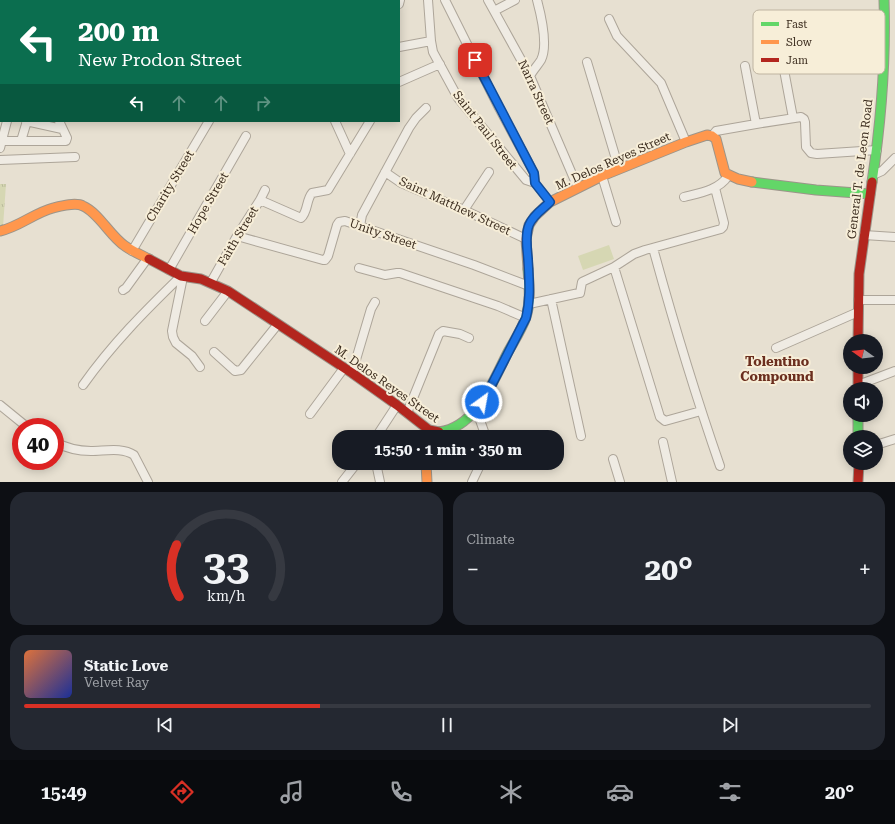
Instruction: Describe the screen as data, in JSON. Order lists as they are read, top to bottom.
{
  "streets": {
    "street": [
      "Narra Street",
      "Saint Paul Street",
      "M. Delos Reyes Street",
      "General T. de Leon Road",
      "Charity Street",
      "Hope Street",
      "Saint Matthew Street",
      "Unity Street",
      "Faith Street"
    ]
  },
  "crossings": [
    ["Narra Street", "M. Delos Reyes Street"],
    ["M. Delos Reyes Street", "Charity Street"],
    ["M. Delos Reyes Street", "Hope Street"],
    ["M. Delos Reyes Street", "Saint Matthew Street"],
    ["M. Delos Reyes Street", "Unity Street"],
    ["M. Delos Reyes Street", "Faith Street"],
    ["Saint Matthew Street", "Unity Street"],
    ["Unity Street", "Faith Street"]
  ],
  "districts": ["Tolentino Compound"],
  "legend": ["Fast", "Slow", "Jam"],
  "north": "left",
  "page": {
    "turn": ["200 m", "New Prodon Street"],
    "limit": "40",
    "trip": "15:50 · 1 min · 350 m",
    "tile": "Climate",
    "heat": ["−", "20°", "+"],
    "song": ["Static Love", "Velvet Ray"],
    "tabs": ["15:49", "20°"],
    "gauge": ["33", "km/h"]
  }
}
